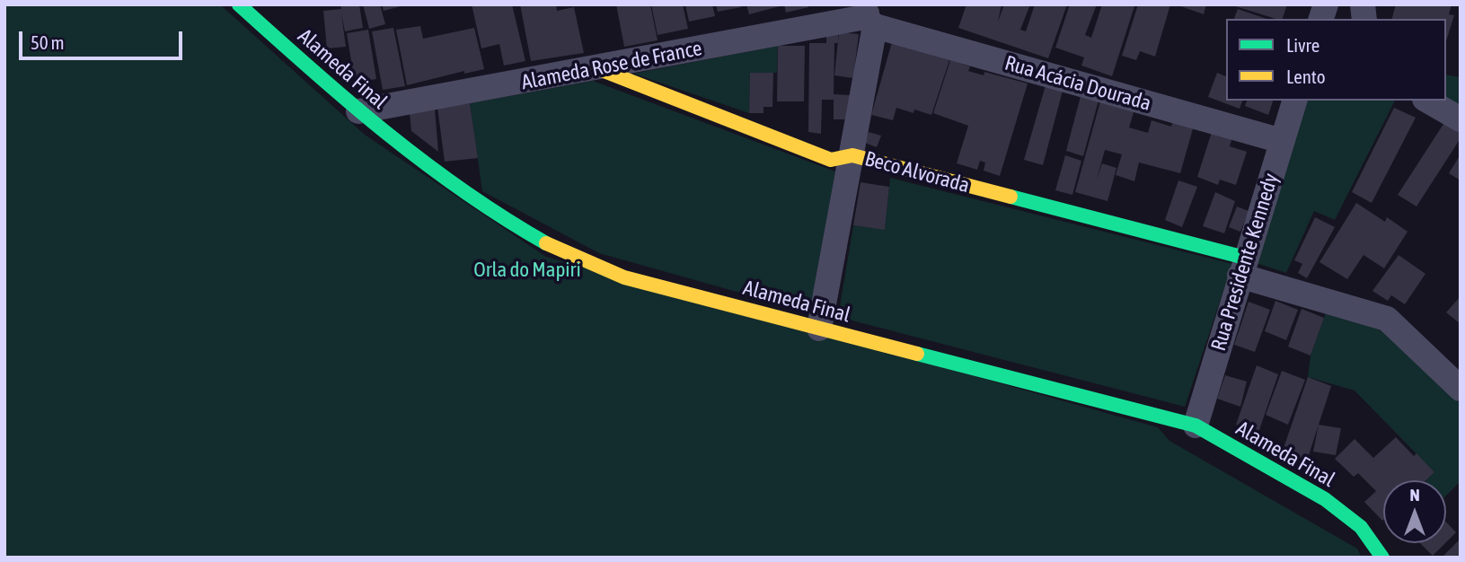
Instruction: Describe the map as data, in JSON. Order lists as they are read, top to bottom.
{
  "streets": {
    "street": [
      "Alameda Rose de France",
      "Alameda Final",
      "Rua Acácia Dourada",
      "Beco Alvorada",
      "Rua Presidente Kennedy"
    ]
  },
  "crossings": [
    ["Alameda Rose de France", "Alameda Final"],
    ["Alameda Rose de France", "Rua Acácia Dourada"],
    ["Alameda Rose de France", "Beco Alvorada"],
    ["Alameda Final", "Rua Presidente Kennedy"],
    ["Rua Acácia Dourada", "Rua Presidente Kennedy"],
    ["Beco Alvorada", "Rua Presidente Kennedy"]
  ],
  "parks": ["Orla do Mapiri"],
  "legend": ["Livre", "Lento"],
  "scale_bar": "50 m",
  "north": "top"
}
